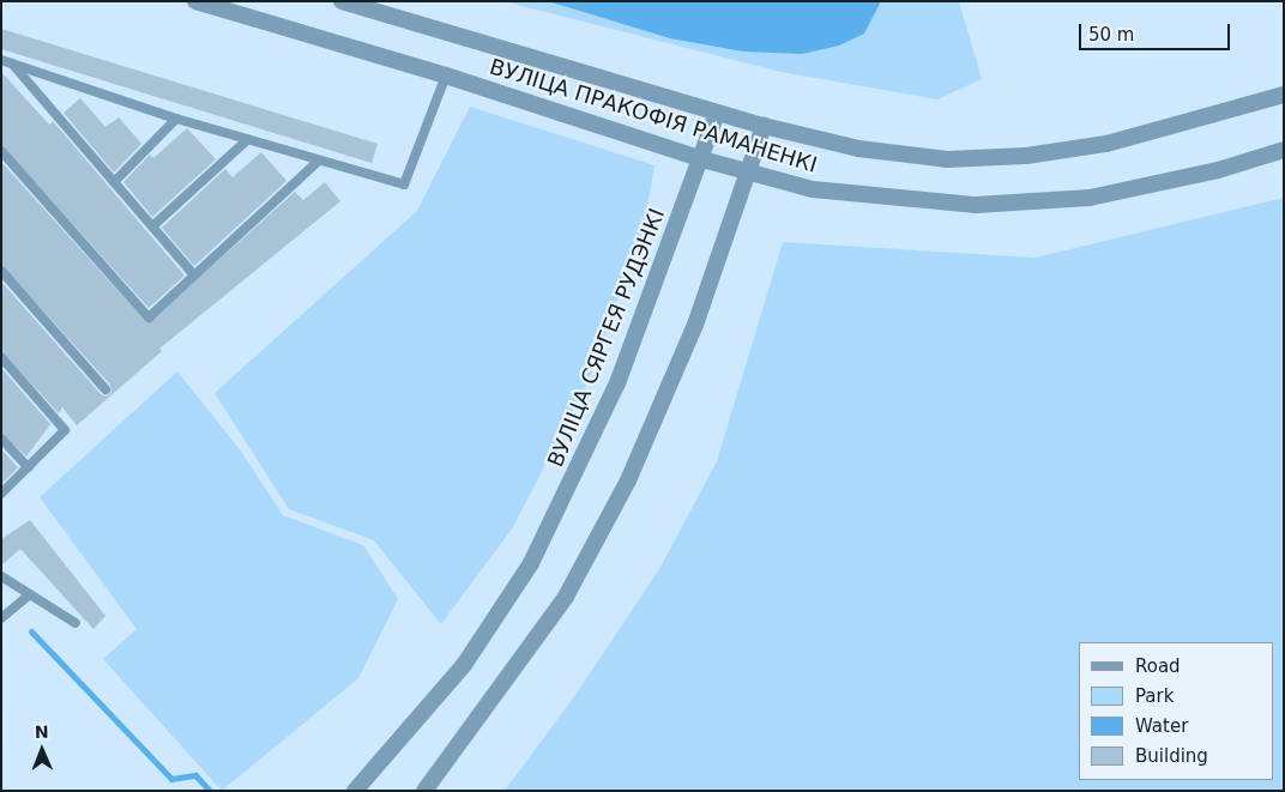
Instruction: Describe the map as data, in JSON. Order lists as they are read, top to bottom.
{
  "streets": {
    "street": ["ВУЛІЦА ПРАКОФІЯ РАМАНЕНКІ", "ВУЛІЦА СЯРГЕЯ РУДЭНКІ"]
  },
  "crossings": [
    ["ВУЛІЦА ПРАКОФІЯ РАМАНЕНКІ", "ВУЛІЦА СЯРГЕЯ РУДЭНКІ"]
  ],
  "legend": [
    "Road",
    "Park",
    "Water",
    "Building"
  ],
  "scale_bar": "50 m",
  "north": "top"
}
